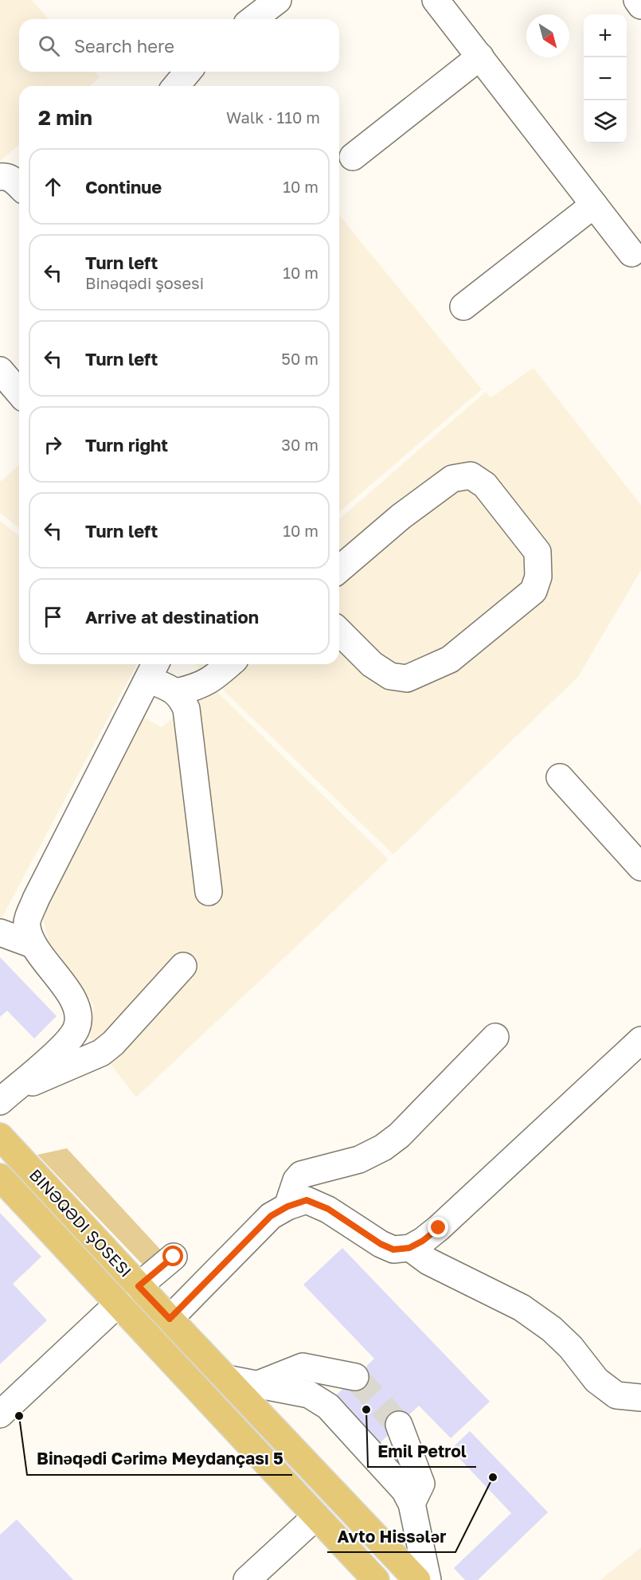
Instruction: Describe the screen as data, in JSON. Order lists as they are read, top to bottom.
{
  "streets": {
    "main road": ["BINƏQƏDI ŞOSESI"]
  },
  "places": ["Emil Petrol", "Binəqədi Cərimə Meydançası 5", "Avto Hissələr"],
  "north": "bottom right",
  "page": {
    "map_buttons": ["+", "−"],
    "search": "Search here",
    "heading": ["2 min", "Walk · 110 m"],
    "list": [
      ["Continue", "10 m"],
      ["Turn left", "Binəqədi şosesi", "10 m"],
      ["Turn left", "50 m"],
      ["Turn right", "30 m"],
      ["Turn left", "10 m"],
      "Arrive at destination"
    ]
  }
}
